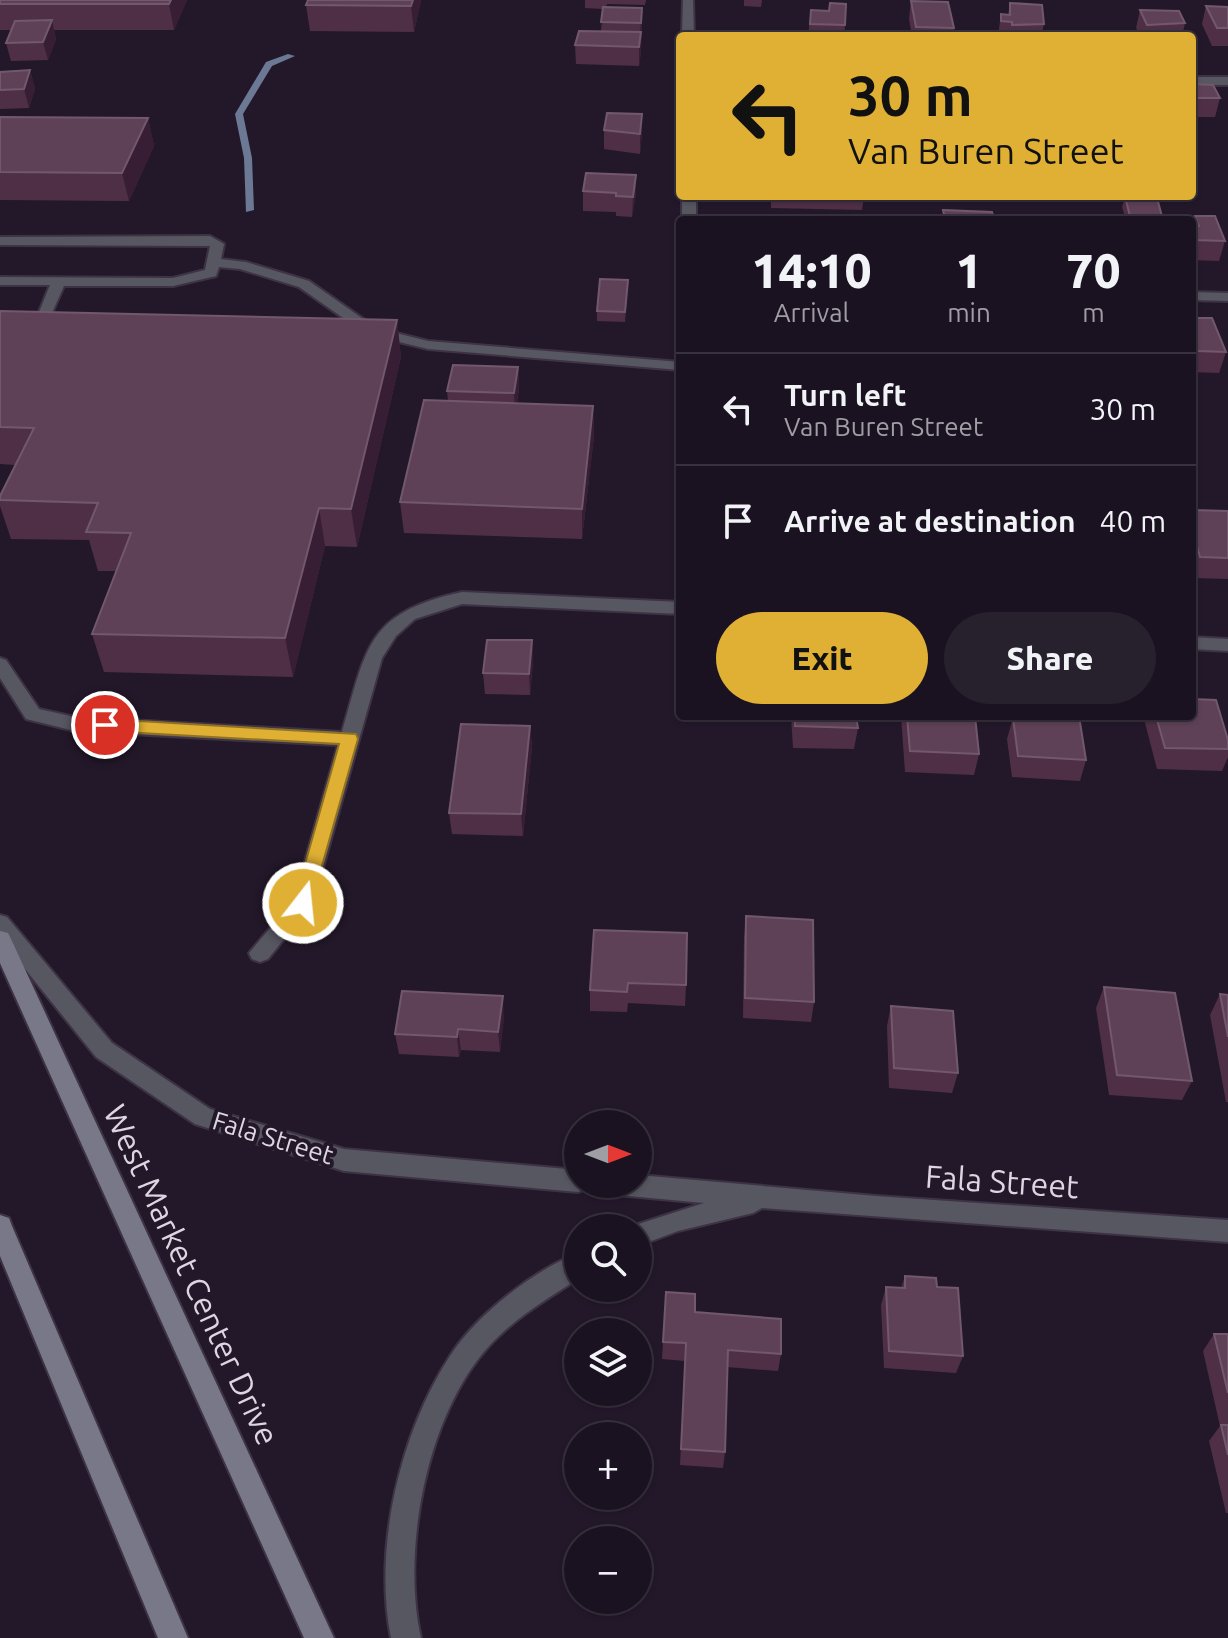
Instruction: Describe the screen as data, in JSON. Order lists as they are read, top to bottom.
{
  "streets": {
    "main road": ["West Market Center Drive"],
    "street": ["Fala Street"]
  },
  "north": "right",
  "page": {
    "turn": ["30 m", "Van Buren Street"],
    "eta": [
      "14:10",
      "Arrival",
      "1",
      "min",
      "70",
      "m"
    ],
    "list": [
      {
        "name": "Turn left",
        "note": "Van Buren Street",
        "value": "30 m"
      },
      {
        "name": "Arrive at destination",
        "value": "40 m"
      }
    ],
    "buttons": ["Exit", "Share"],
    "map_buttons": ["+", "−"]
  }
}
